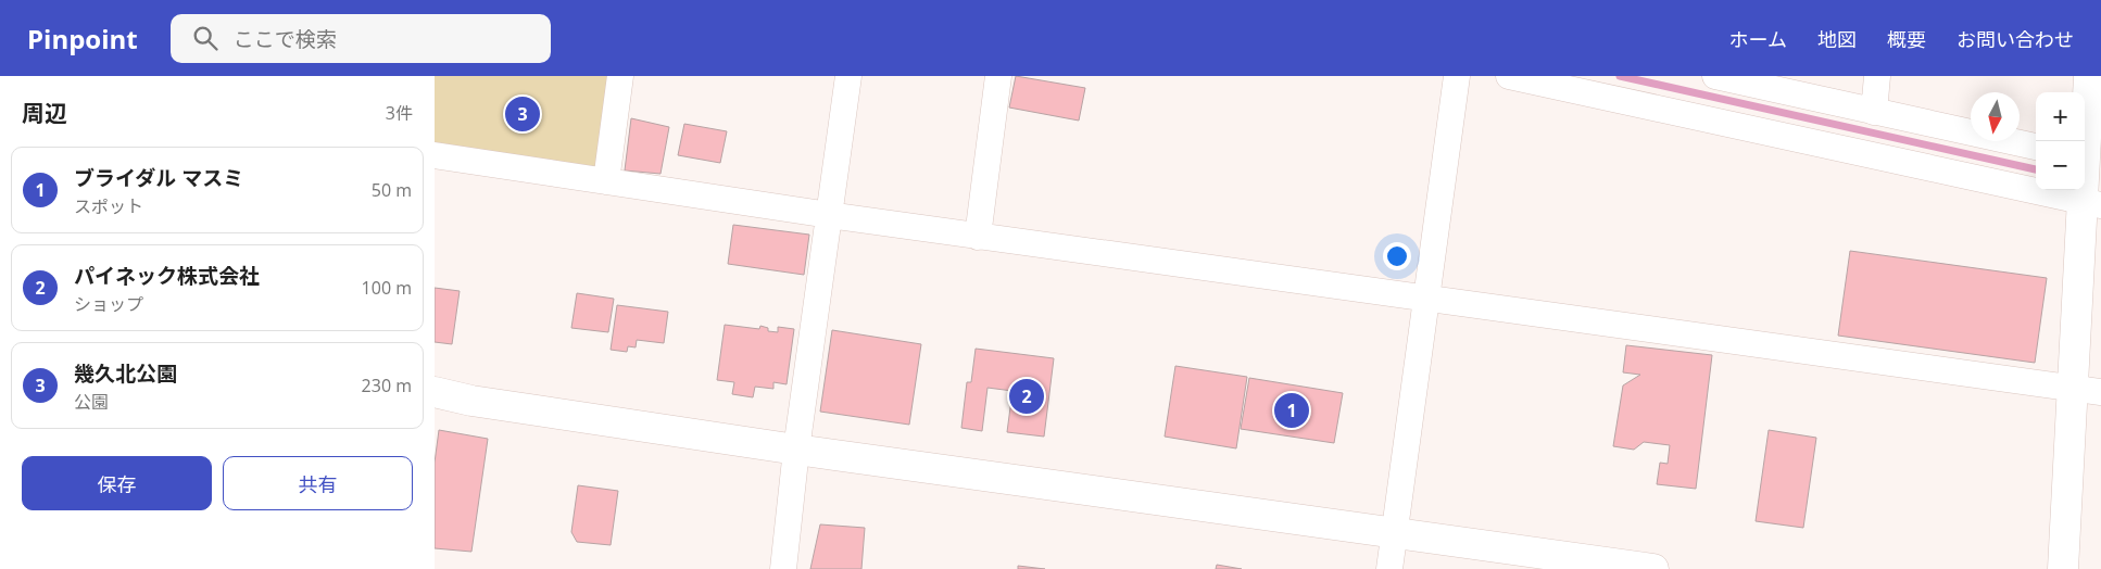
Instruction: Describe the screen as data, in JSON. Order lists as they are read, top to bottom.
{
  "north": "bottom",
  "page": {
    "header": "Pinpoint",
    "search": "ここで検索",
    "nav": [
      "ホーム",
      "地図",
      "概要",
      "お問い合わせ"
    ],
    "heading": ["周辺", "3件"],
    "map_buttons": ["+", "−"],
    "pins": ["3", "2", "1"],
    "list": [
      {
        "mark": "1",
        "name": "ブライダル マスミ",
        "note": "スポット",
        "value": "50 m"
      },
      {
        "mark": "2",
        "name": "パイネック株式会社",
        "note": "ショップ",
        "value": "100 m"
      },
      {
        "mark": "3",
        "name": "幾久北公園",
        "note": "公園",
        "value": "230 m"
      }
    ],
    "buttons": ["保存", "共有"]
  }
}
